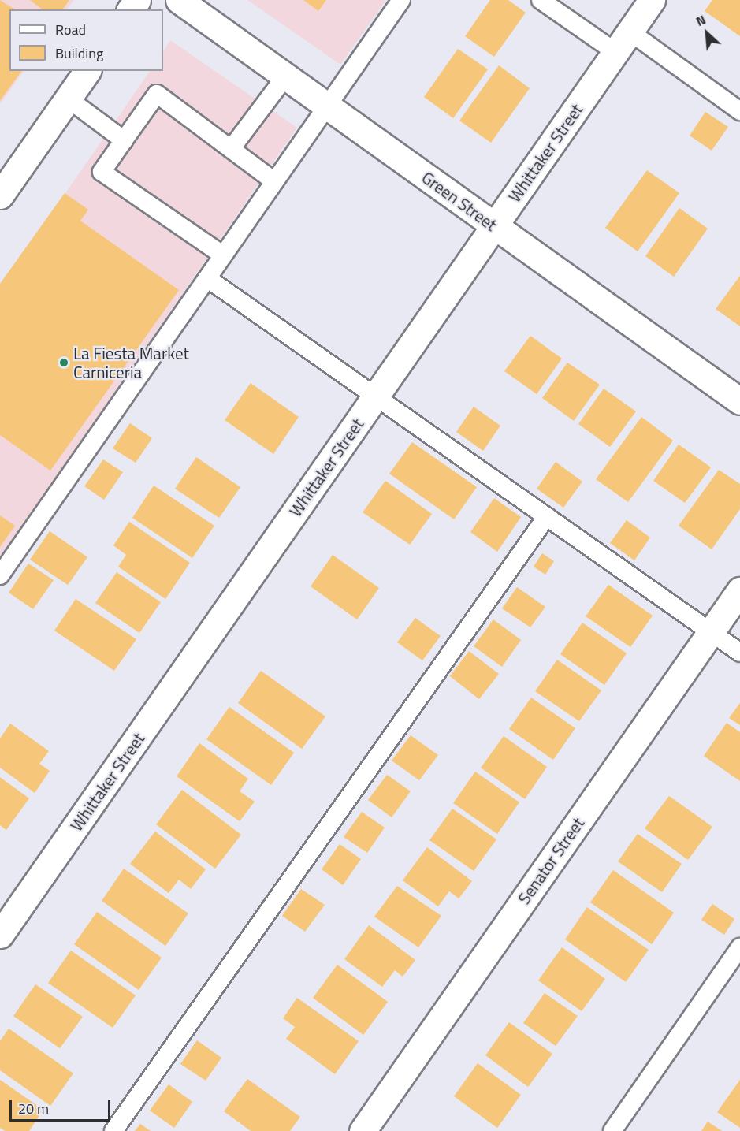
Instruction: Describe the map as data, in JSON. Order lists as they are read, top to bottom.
{
  "streets": {
    "street": ["Whittaker Street", "Green Street", "Senator Street"]
  },
  "crossings": [
    ["Whittaker Street", "Green Street"]
  ],
  "places": ["La Fiesta Market Carniceria"],
  "legend": ["Road", "Building"],
  "scale_bar": "20 m",
  "north": "top left"
}
